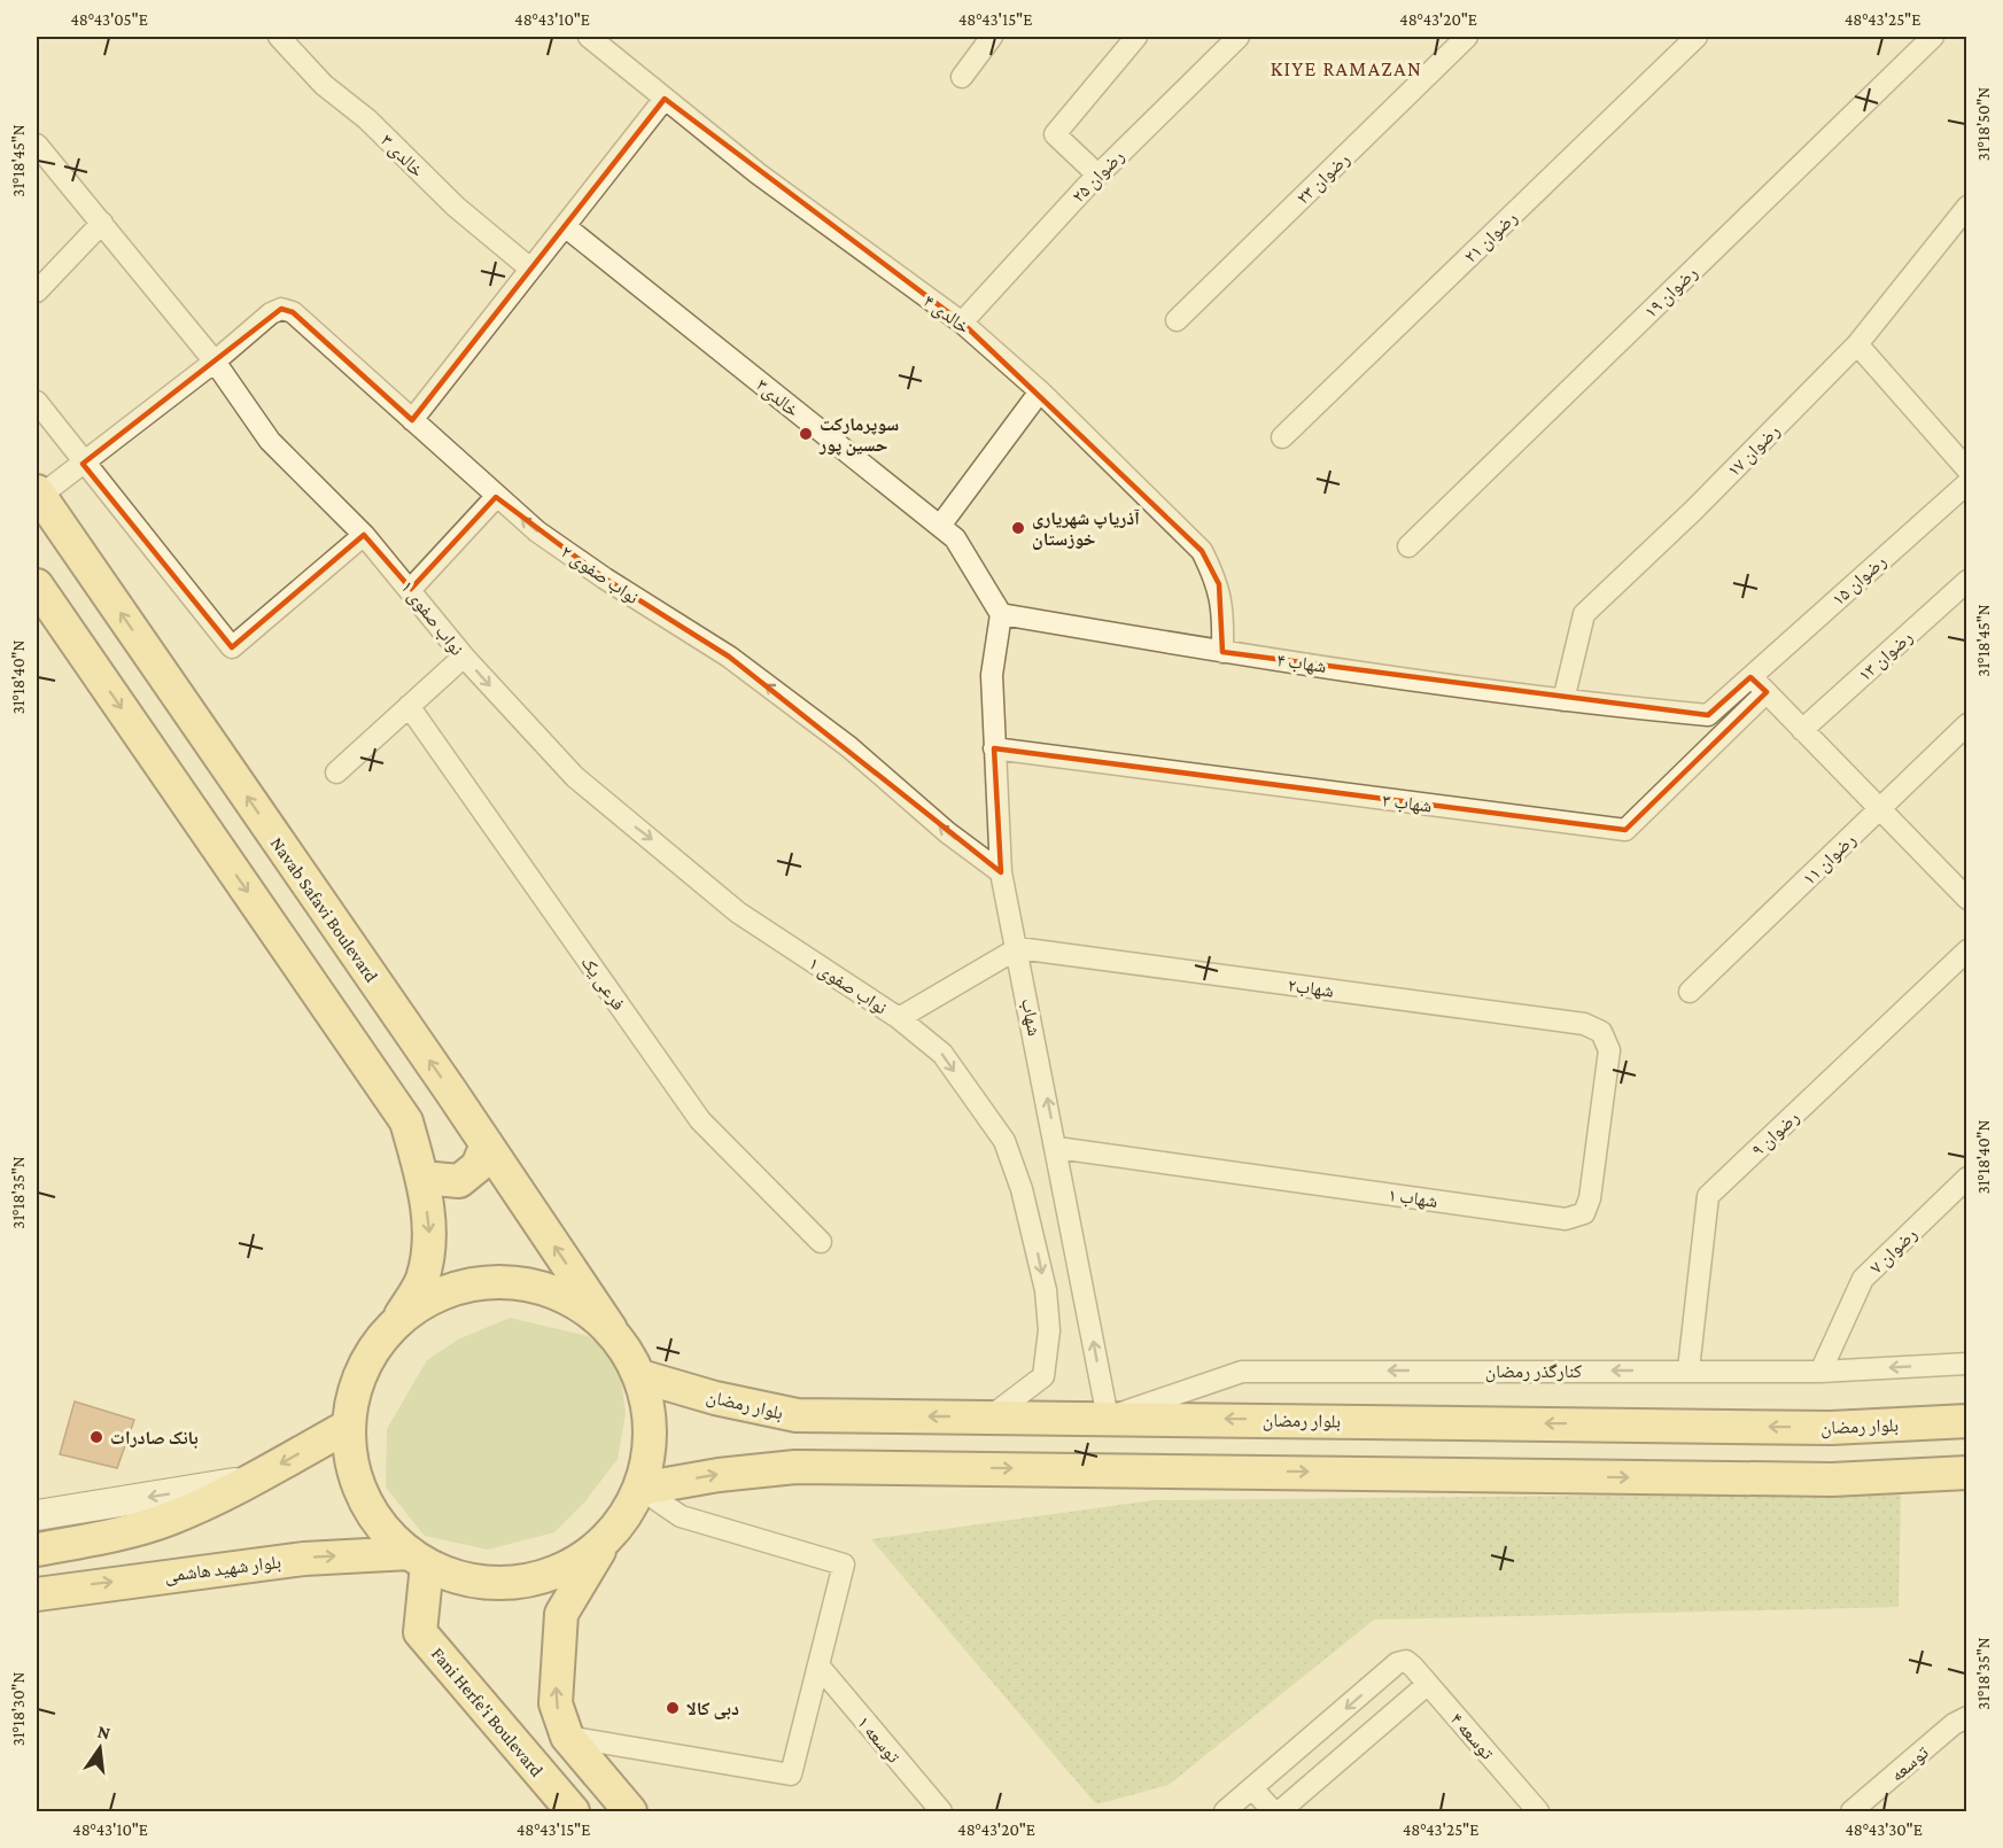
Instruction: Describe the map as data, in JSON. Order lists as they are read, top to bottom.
{
  "streets": {
    "main road": [
      "Navab Safavi Boulevard",
      "بلوار رمضان",
      "بلوار شهید هاشمی",
      "Fani Herfe'i Boulevard"
    ],
    "street": [
      "خالدی ۳",
      "رضوان ۲۵",
      "رضوان ۲۳",
      "رضوان ۲۱",
      "رضوان ۱۹",
      "خالدی ۴",
      "خالدی۳",
      "رضوان ۱۷",
      "نواب صفوی ۲",
      "رضوان ۱۵",
      "نواب صفوی ۱",
      "رضوان ۱۳",
      "شهاب ۴",
      "شهاب ۳",
      "رضوان ۱۱",
      "فرعی یک",
      "شهاب۲",
      "شهاب",
      "رضوان ۹",
      "شهاب ۱",
      "رضوان ۷",
      "کنارگذر رمضان",
      "توسعه ۴",
      "توسعه ۱",
      "توسعه"
    ]
  },
  "crossings": [
    ["رضوان ۲۵", "خالدی ۴"],
    ["خالدی ۴", "شهاب ۴"],
    ["خالدی۳", "شهاب ۴"],
    ["خالدی۳", "شهاب"],
    ["رضوان ۱۷", "شهاب ۴"],
    ["نواب صفوی ۲", "نواب صفوی ۱"],
    ["نواب صفوی ۲", "شهاب"],
    ["رضوان ۱۵", "شهاب ۴"],
    ["نواب صفوی ۱", "بلوار رمضان"],
    ["شهاب ۴", "شهاب"],
    ["شهاب ۳", "شهاب"],
    ["Navab Safavi Boulevard", "بلوار رمضان"],
    ["شهاب۲", "شهاب"],
    ["شهاب۲", "شهاب ۱"],
    ["شهاب", "شهاب ۱"],
    ["شهاب", "کنارگذر رمضان"],
    ["شهاب", "بلوار رمضان"],
    ["رضوان ۹", "کنارگذر رمضان"],
    ["رضوان ۷", "کنارگذر رمضان"],
    ["کنارگذر رمضان", "بلوار رمضان"],
    ["بلوار شهید هاشمی", "Fani Herfe'i Boulevard"]
  ],
  "one_way": [
    "نواب صفوی ۲",
    "نواب صفوی ۱",
    "شهاب",
    "کنارگذر رمضان"
  ],
  "districts": ["KIYE RAMAZAN"],
  "places": [
    "سوپرمارکت حسین پور",
    "آذریاپ شهریاری خوزستان",
    "بانک صادرات",
    "دبی کالا"
  ],
  "north": "top",
  "coordinates": [
    "48°43'05\"E",
    "48°43'10\"E",
    "48°43'15\"E",
    "48°43'20\"E",
    "48°43'25\"E",
    "31°18'50\"N",
    "31°18'45\"N",
    "31°18'40\"N",
    "31°18'35\"N",
    "31°18'30\"N",
    "48°43'30\"E"
  ]
}
